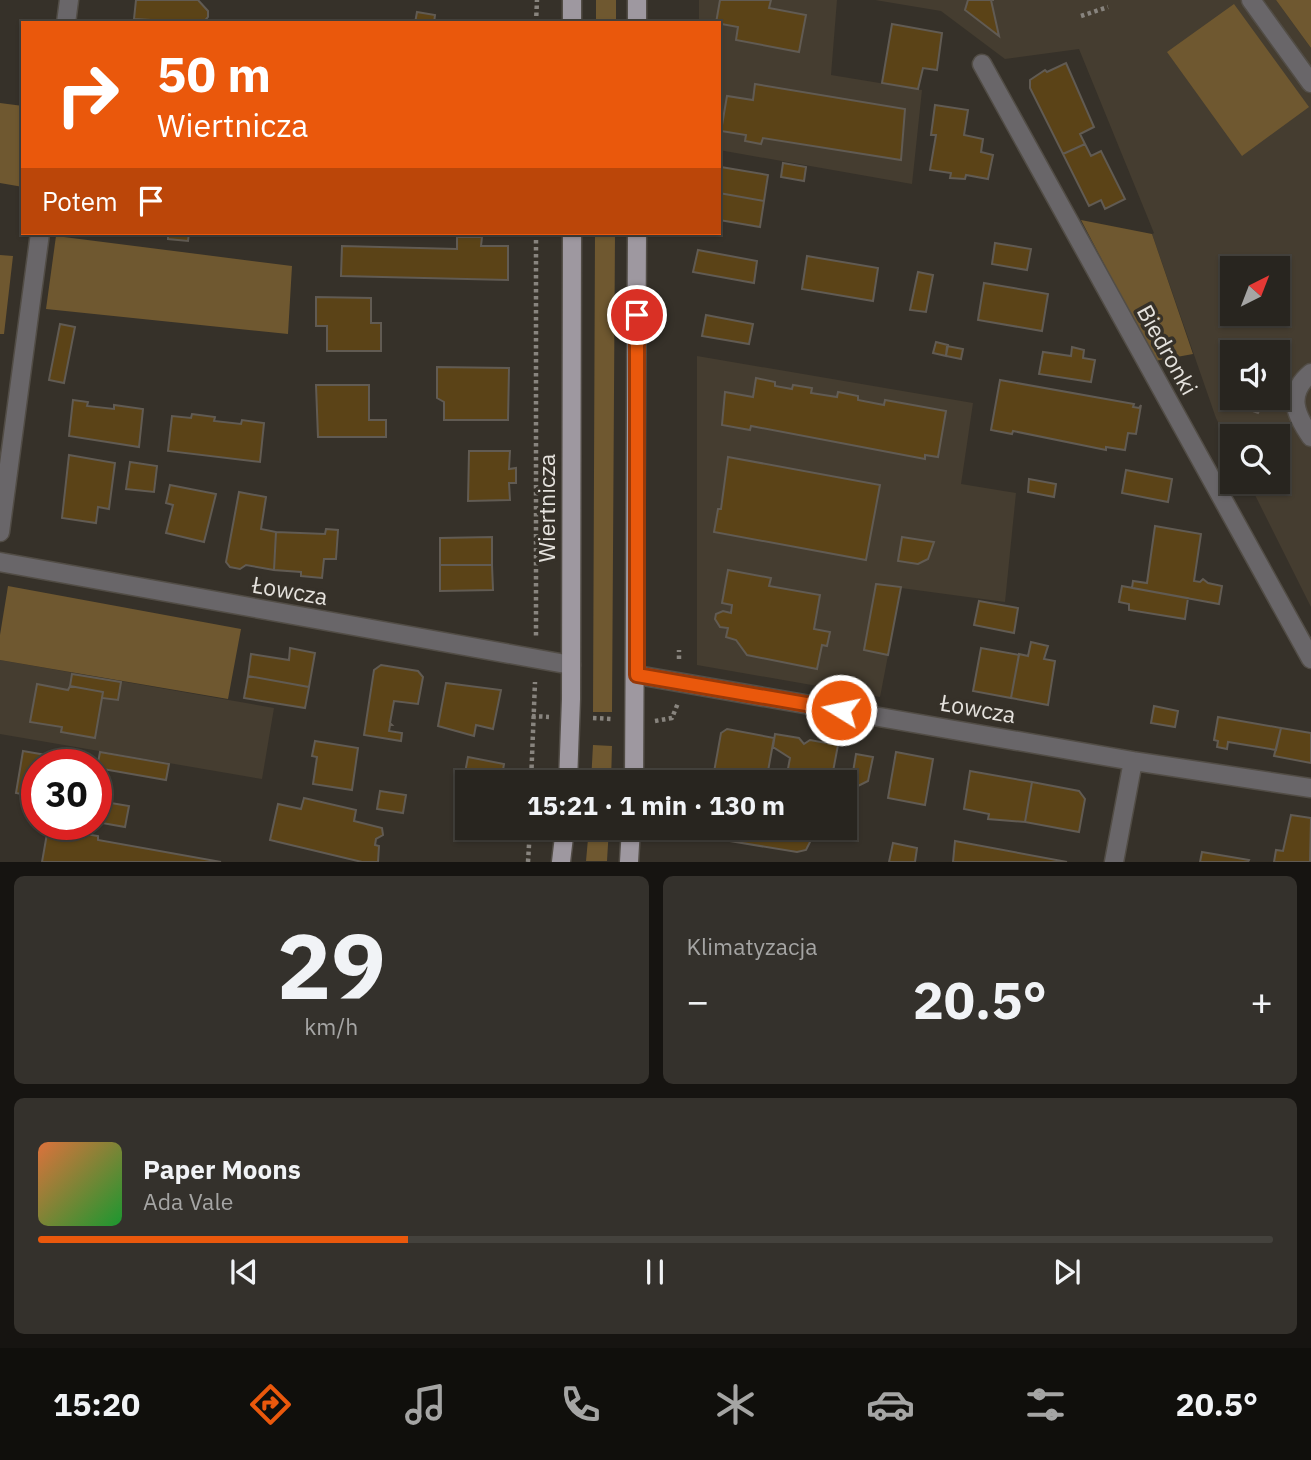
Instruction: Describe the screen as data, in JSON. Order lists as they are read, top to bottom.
{
  "streets": {
    "main road": ["Wiertnicza"],
    "street": ["Biedronki", "Łowcza"]
  },
  "crossings": [
    ["Wiertnicza", "Łowcza"]
  ],
  "north": "top right",
  "page": {
    "turn": ["50 m", "Wiertnicza"],
    "then": "Potem",
    "limit": "30",
    "trip": "15:21 · 1 min · 130 m",
    "tile": [
      ["29", "km/h"],
      "Klimatyzacja"
    ],
    "heat": ["−", "20.5°", "+"],
    "song": ["Paper Moons", "Ada Vale"],
    "tabs": ["15:20", "20.5°"]
  }
}
